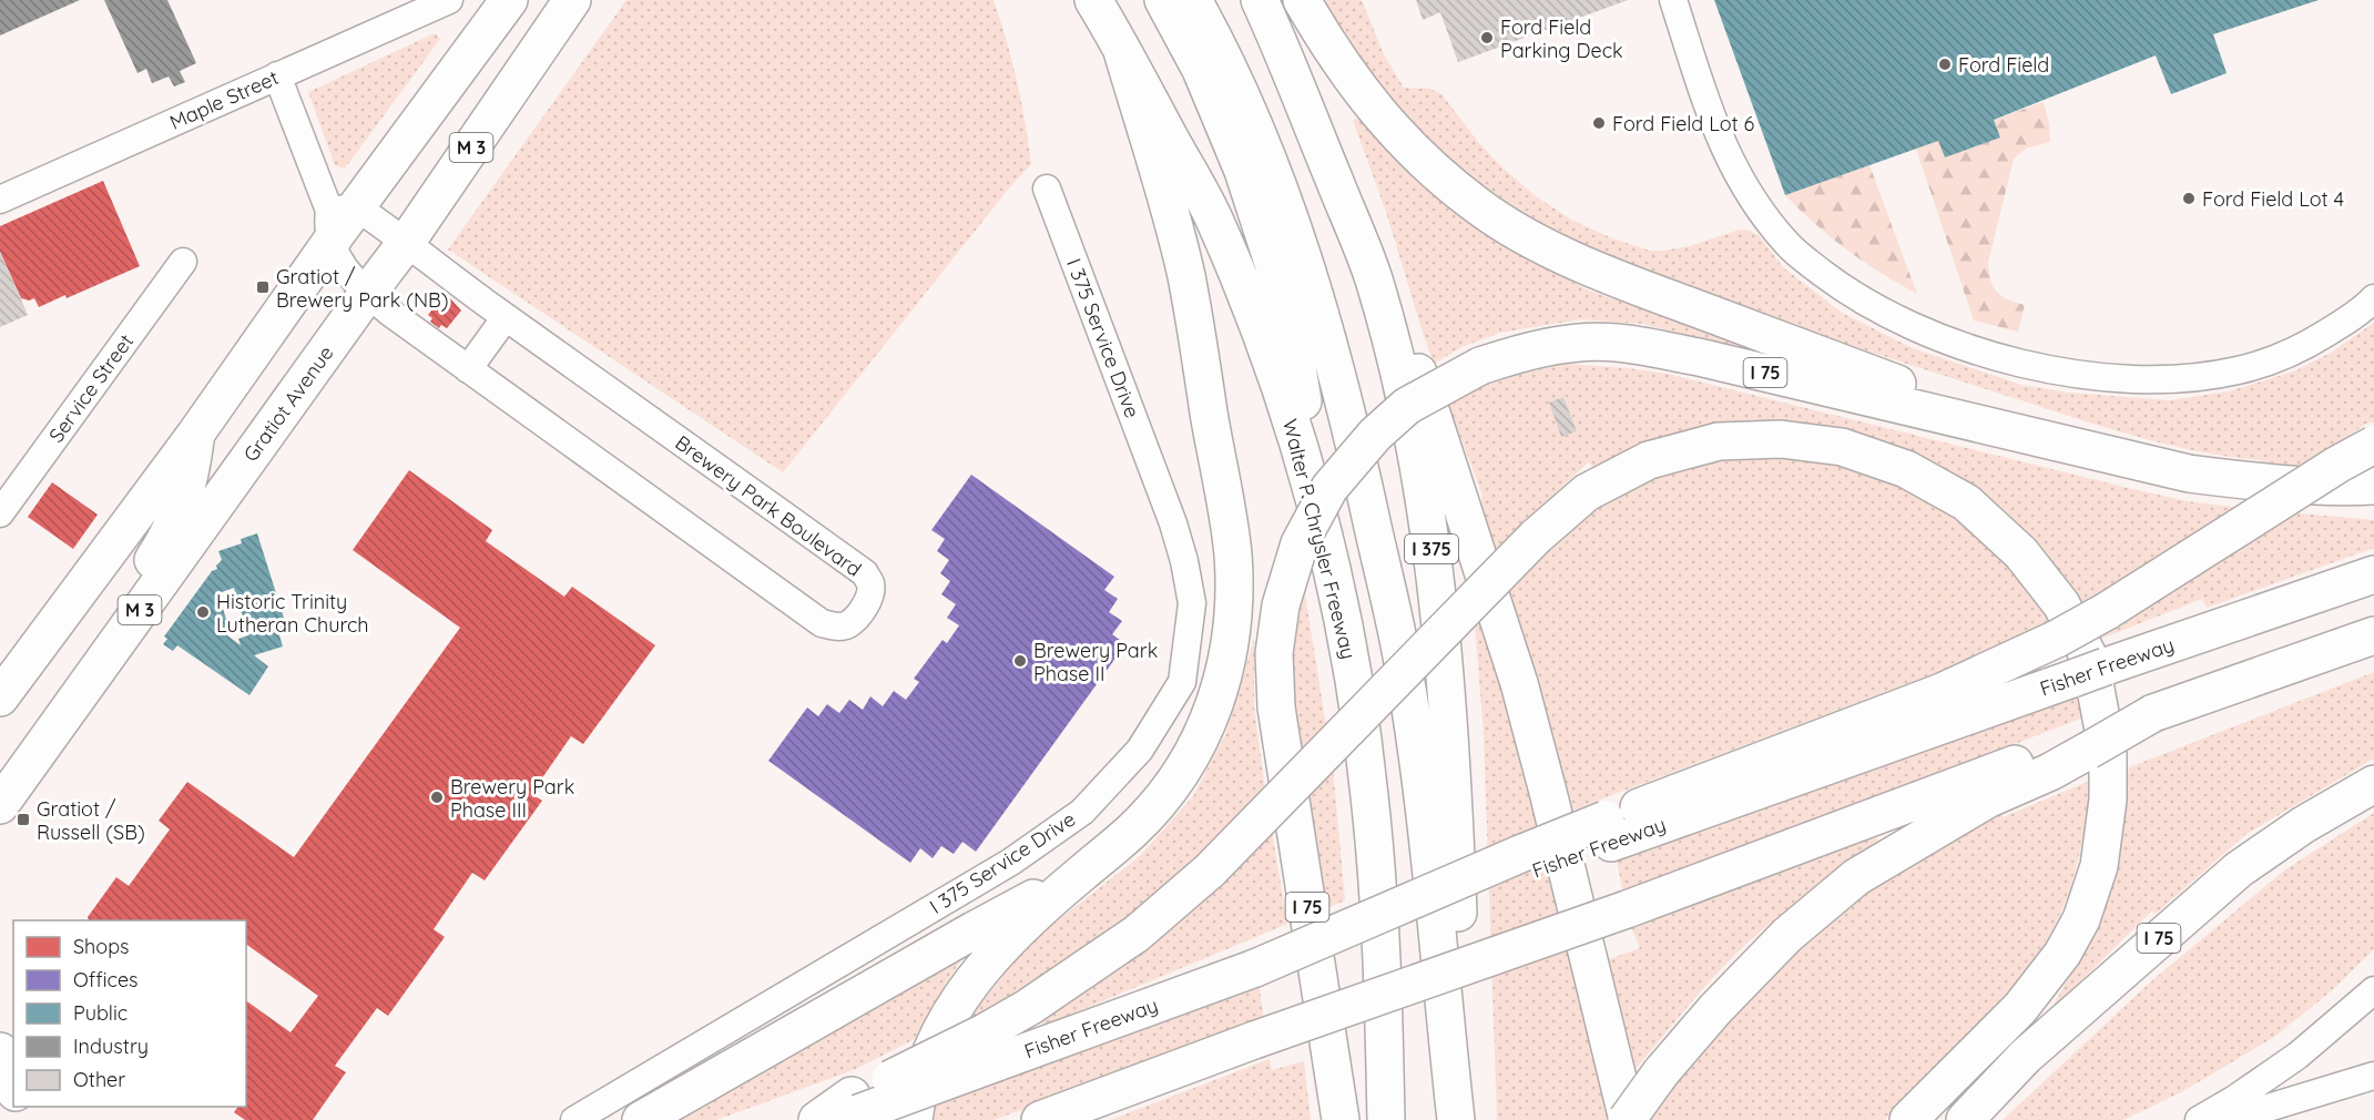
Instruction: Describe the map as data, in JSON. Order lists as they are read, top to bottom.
{
  "streets": {
    "main road": [
      "M 3",
      "I 75",
      "Gratiot Avenue",
      "Walter P. Chrysler Freeway",
      "I 375",
      "Fisher Freeway"
    ],
    "street": [
      "Maple Street",
      "I 375 Service Drive",
      "Service Street",
      "Brewery Park Boulevard"
    ]
  },
  "crossings": [
    ["Maple Street", "Brewery Park Boulevard"],
    ["Gratiot Avenue", "Brewery Park Boulevard"]
  ],
  "places": {
    "other": [
      "Ford Field Parking Deck",
      "Ford Field",
      "Ford Field Lot 6",
      "Ford Field Lot 4",
      "Historic Trinity Lutheran Church",
      "Brewery Park Phase II",
      "Brewery Park Phase III"
    ],
    "transit": ["Gratiot / Brewery Park (NB)", "Gratiot / Russell (SB)"]
  },
  "legend": [
    "Shops",
    "Offices",
    "Public",
    "Industry",
    "Other"
  ]
}
